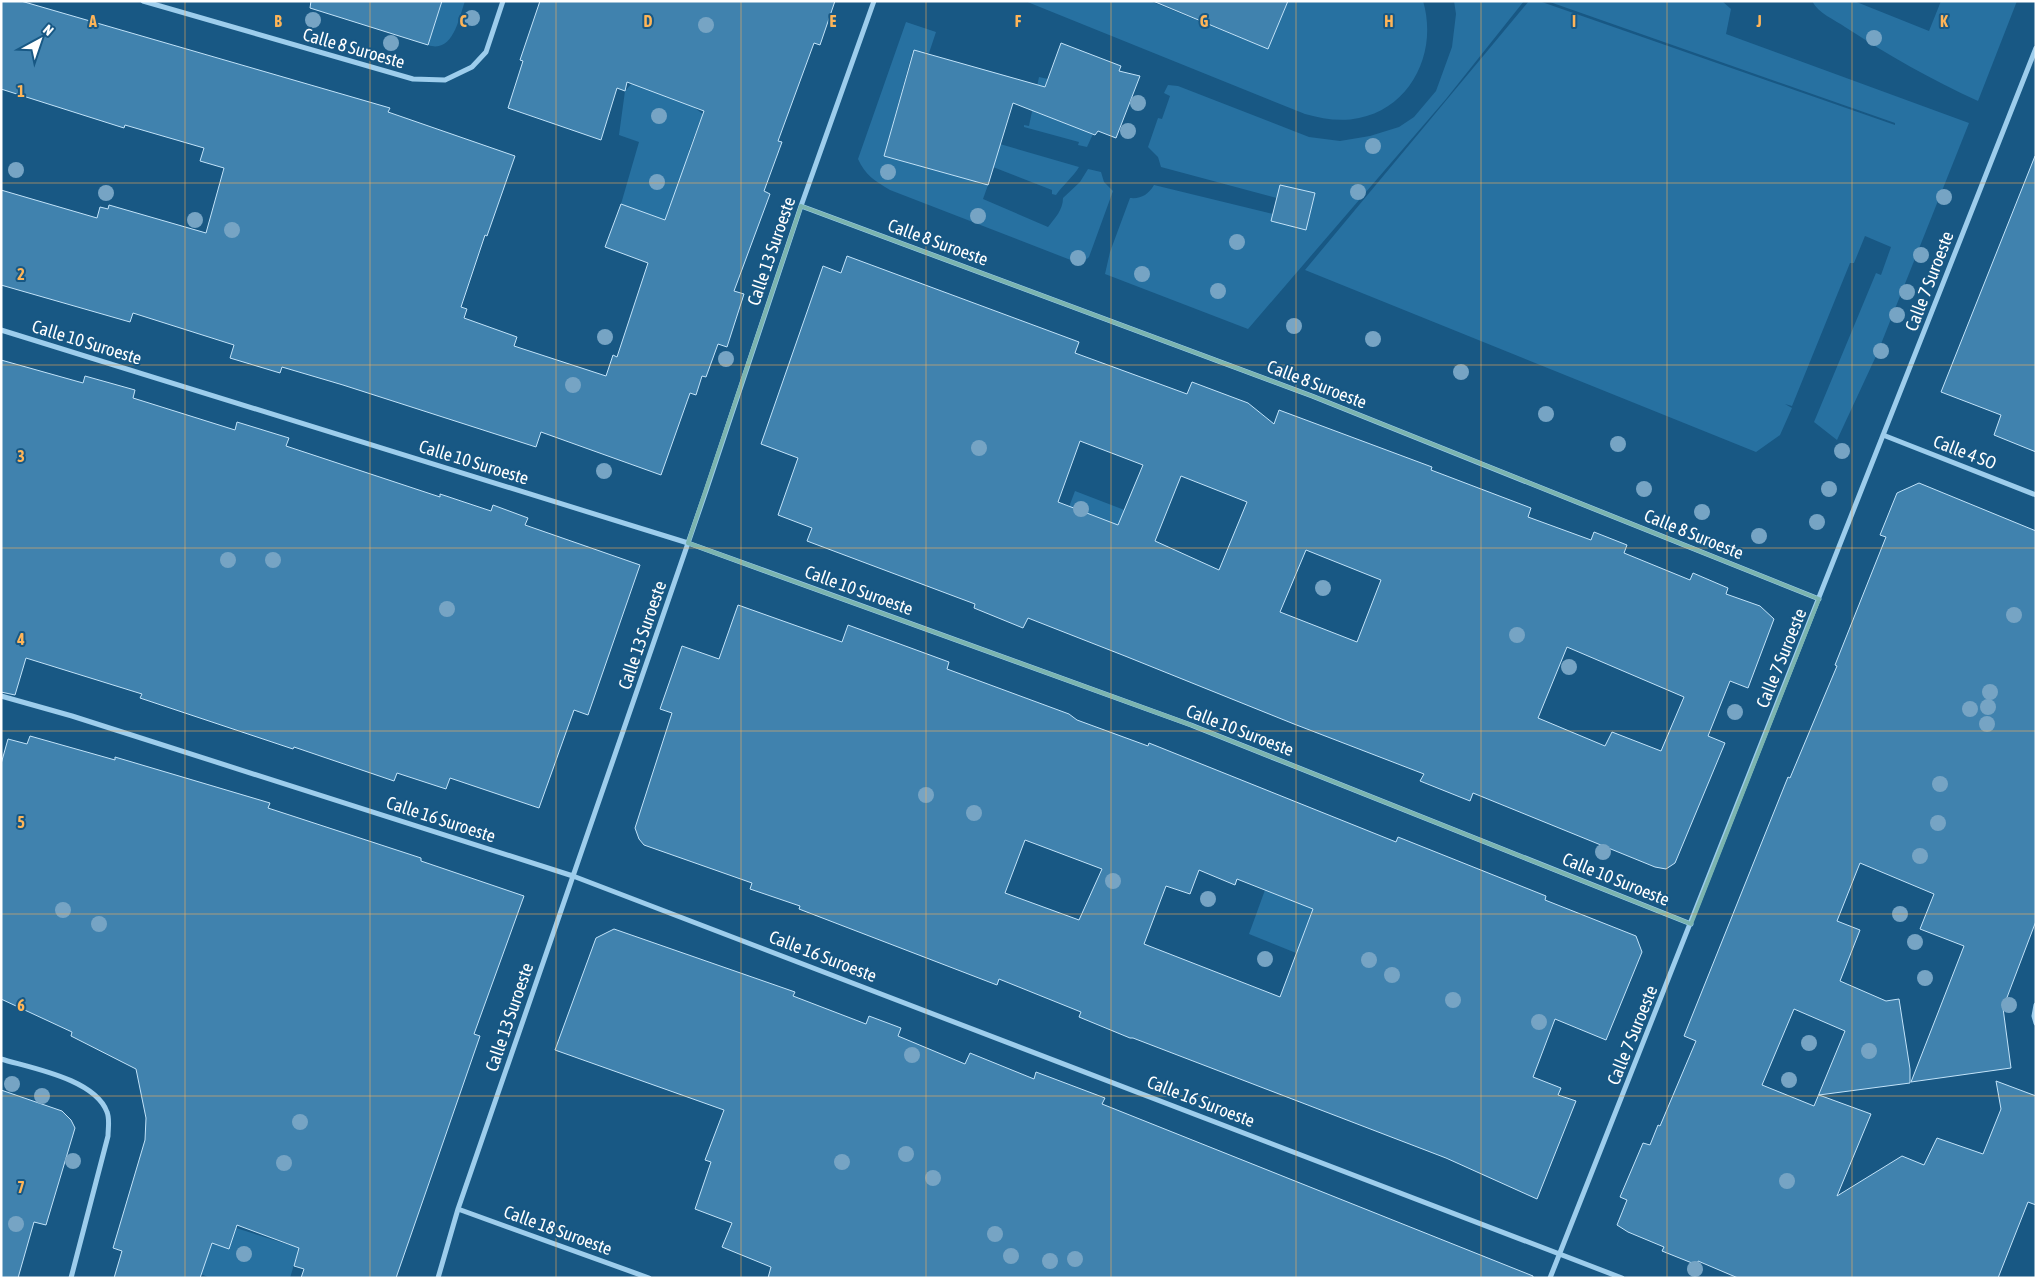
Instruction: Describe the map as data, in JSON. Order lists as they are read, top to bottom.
{
  "streets": {
    "street": [
      "Calle 8 Suroeste",
      "Calle 13 Suroeste",
      "Calle 7 Suroeste",
      "Calle 10 Suroeste",
      "Calle 4 SO",
      "Calle 16 Suroeste",
      "Calle 18 Suroeste"
    ]
  },
  "crossings": [
    ["Calle 8 Suroeste", "Calle 13 Suroeste"],
    ["Calle 8 Suroeste", "Calle 7 Suroeste"],
    ["Calle 13 Suroeste", "Calle 10 Suroeste"],
    ["Calle 13 Suroeste", "Calle 16 Suroeste"],
    ["Calle 13 Suroeste", "Calle 18 Suroeste"],
    ["Calle 7 Suroeste", "Calle 10 Suroeste"],
    ["Calle 7 Suroeste", "Calle 4 SO"],
    ["Calle 7 Suroeste", "Calle 16 Suroeste"]
  ],
  "north": "top right",
  "grid": {
    "columns": [
      "A",
      "B",
      "C",
      "D",
      "E",
      "F",
      "G",
      "H",
      "I",
      "J",
      "K"
    ],
    "rows": [
      "1",
      "2",
      "3",
      "4",
      "5",
      "6",
      "7"
    ]
  }
}
